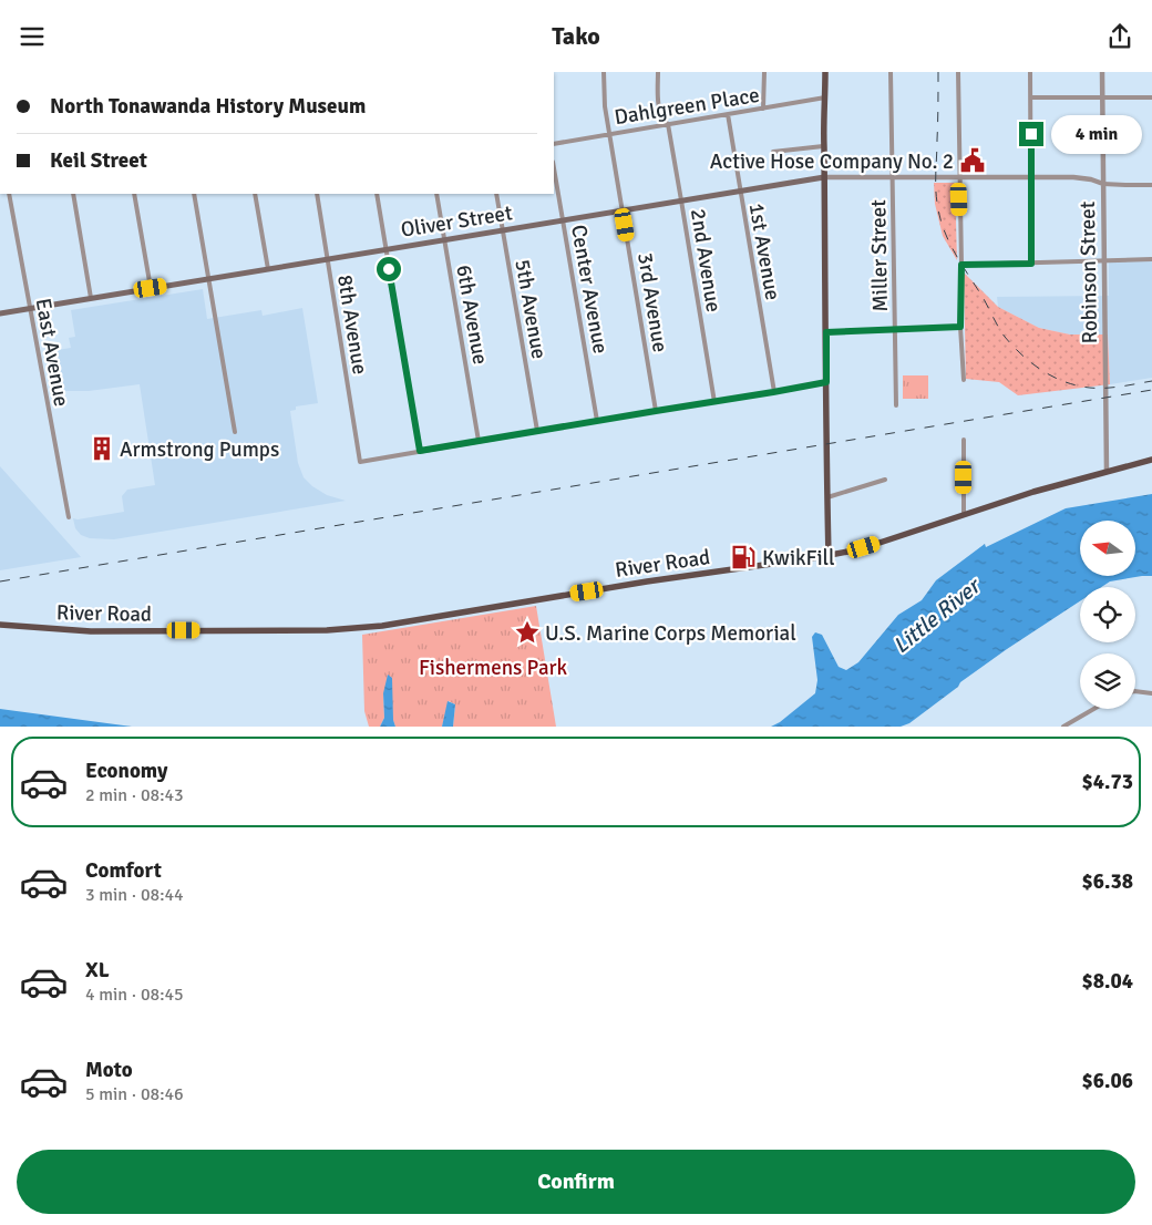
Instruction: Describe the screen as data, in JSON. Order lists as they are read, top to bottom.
{
  "streets": {
    "main road": ["Oliver Street", "River Road"],
    "street": [
      "Dahlgreen Place",
      "1st Avenue",
      "Miller Street",
      "2nd Avenue",
      "Robinson Street",
      "Center Avenue",
      "3rd Avenue",
      "5th Avenue",
      "6th Avenue",
      "8th Avenue",
      "East Avenue"
    ]
  },
  "crossings": [
    ["Dahlgreen Place", "1st Avenue"],
    ["Dahlgreen Place", "2nd Avenue"],
    ["Dahlgreen Place", "3rd Avenue"],
    ["Oliver Street", "1st Avenue"],
    ["Oliver Street", "Miller Street"],
    ["Oliver Street", "2nd Avenue"],
    ["Oliver Street", "Robinson Street"],
    ["Oliver Street", "Center Avenue"],
    ["Oliver Street", "3rd Avenue"],
    ["Oliver Street", "5th Avenue"],
    ["Oliver Street", "6th Avenue"],
    ["Oliver Street", "8th Avenue"],
    ["Oliver Street", "East Avenue"],
    ["Robinson Street", "River Road"]
  ],
  "water": ["Little River"],
  "parks": ["Fishermens Park"],
  "places": {
    "public building": ["Active Hose Company No. 2"],
    "building": ["Armstrong Pumps"],
    "fuel station": ["KwikFill"],
    "place": ["U.S. Marine Corps Memorial"]
  },
  "north": "left",
  "page": {
    "header": "Tako",
    "banner": ["North Tonawanda History Museum", "Keil Street"],
    "bubble": "4 min",
    "list": [
      {
        "name": "Economy",
        "note": "2 min · 08:43",
        "value": "$4.73"
      },
      {
        "name": "Comfort",
        "note": "3 min · 08:44",
        "value": "$6.38"
      },
      {
        "name": "XL",
        "note": "4 min · 08:45",
        "value": "$8.04"
      },
      {
        "name": "Moto",
        "note": "5 min · 08:46",
        "value": "$6.06"
      }
    ],
    "buttons": "Confirm"
  }
}
